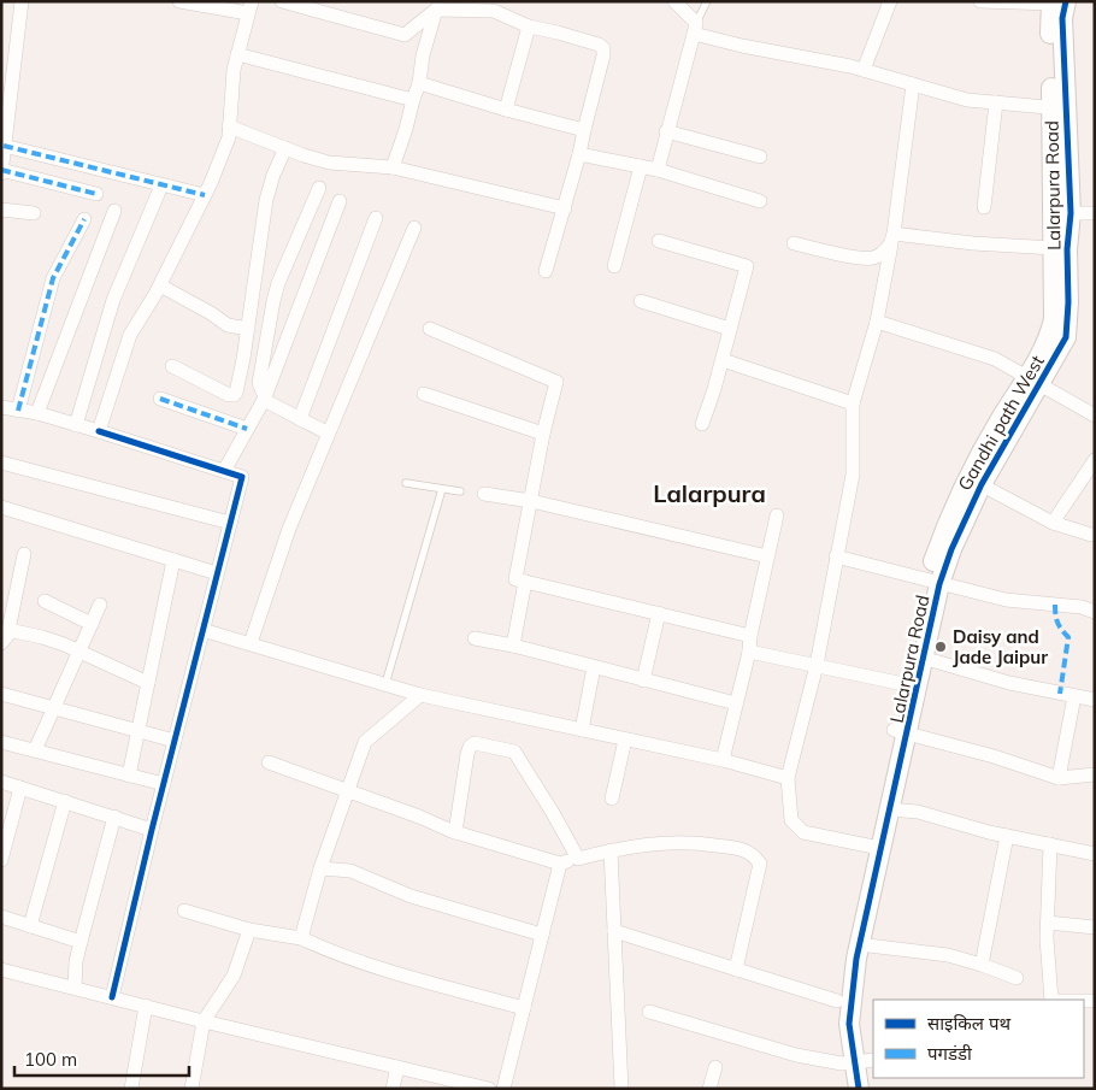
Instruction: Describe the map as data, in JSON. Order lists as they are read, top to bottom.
{
  "streets": {
    "street": ["Lalarpura Road", "Gandhi path West"]
  },
  "crossings": [
    ["Lalarpura Road", "Gandhi path West"]
  ],
  "districts": ["Lalarpura"],
  "places": ["Daisy and Jade Jaipur"],
  "legend": ["साइकिल पथ", "पगडंडी"],
  "scale_bar": "100 m"
}
